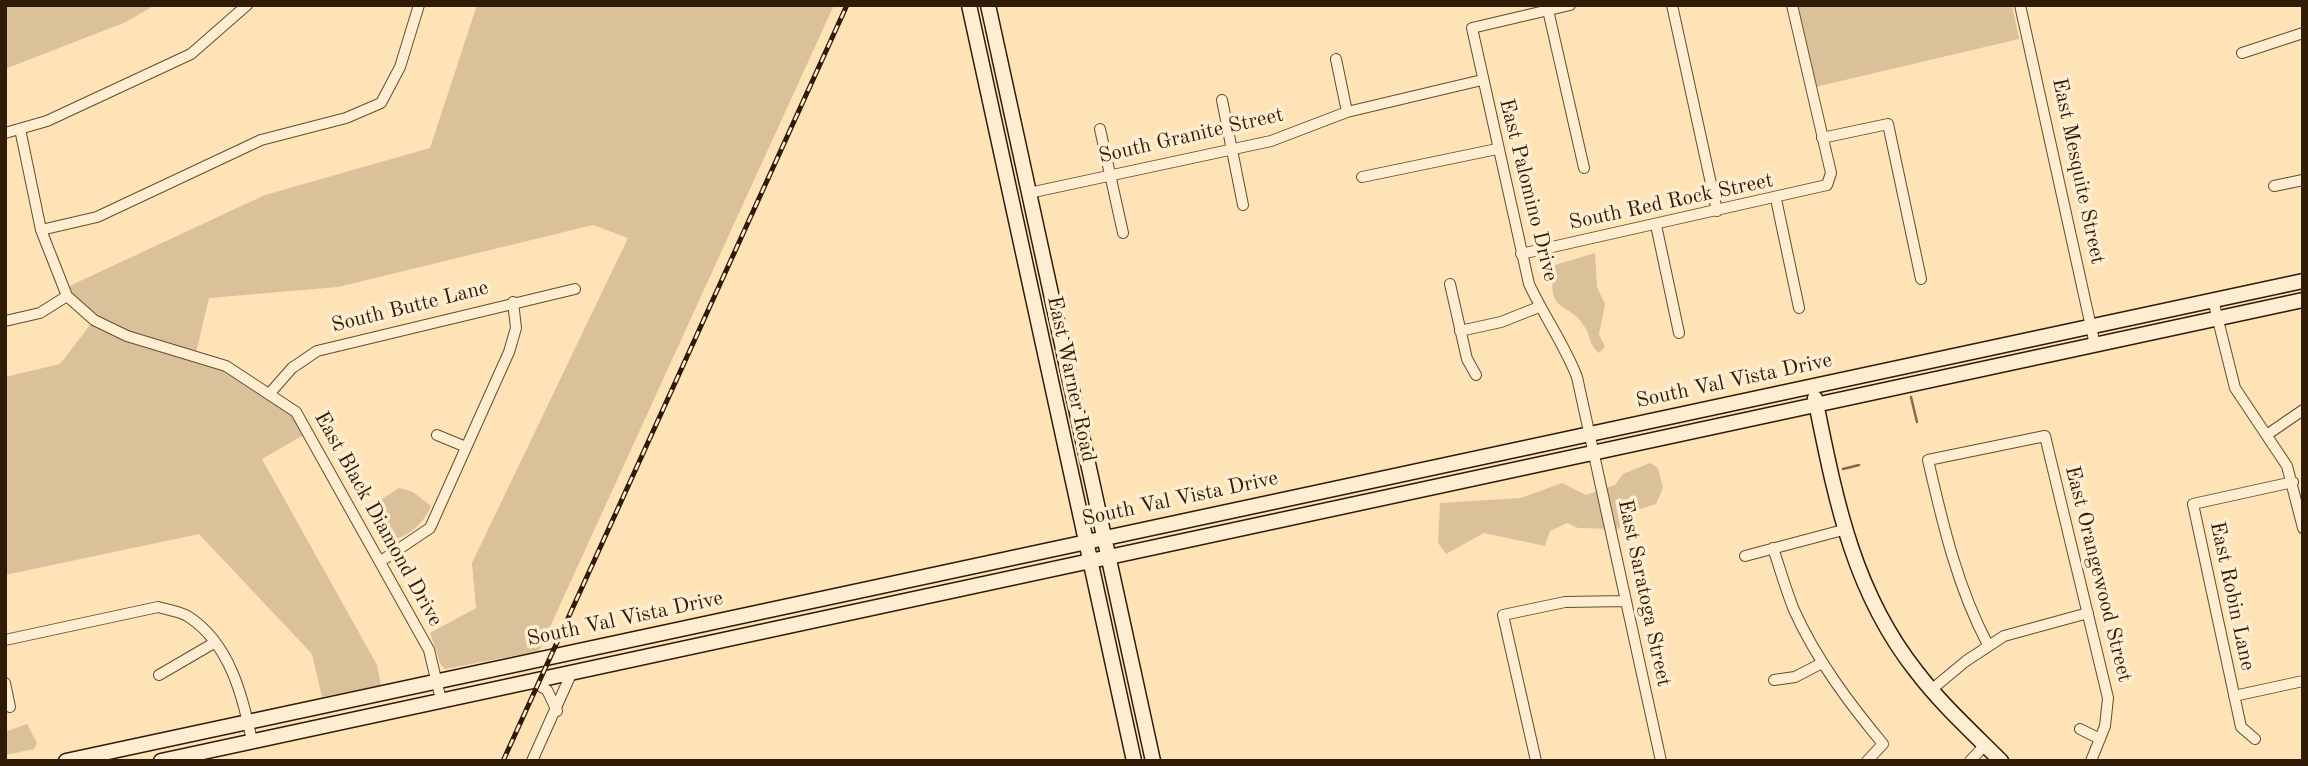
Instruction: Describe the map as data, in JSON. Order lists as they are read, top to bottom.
{
  "streets": {
    "main road": ["East Warner Road", "South Val Vista Drive"],
    "street": [
      "South Granite Street",
      "East Mesquite Street",
      "East Palomino Drive",
      "South Red Rock Street",
      "South Butte Lane",
      "East Black Diamond Drive",
      "East Orangewood Street",
      "East Saratoga Street",
      "East Robin Lane"
    ]
  },
  "crossings": [
    ["South Granite Street", "East Palomino Drive"],
    ["South Granite Street", "East Warner Road"],
    ["East Mesquite Street", "South Val Vista Drive"],
    ["East Palomino Drive", "South Red Rock Street"],
    ["East Palomino Drive", "South Val Vista Drive"],
    ["East Palomino Drive", "East Saratoga Street"],
    ["South Butte Lane", "East Black Diamond Drive"],
    ["East Warner Road", "South Val Vista Drive"],
    ["South Val Vista Drive", "East Black Diamond Drive"],
    ["South Val Vista Drive", "East Saratoga Street"]
  ]
}
